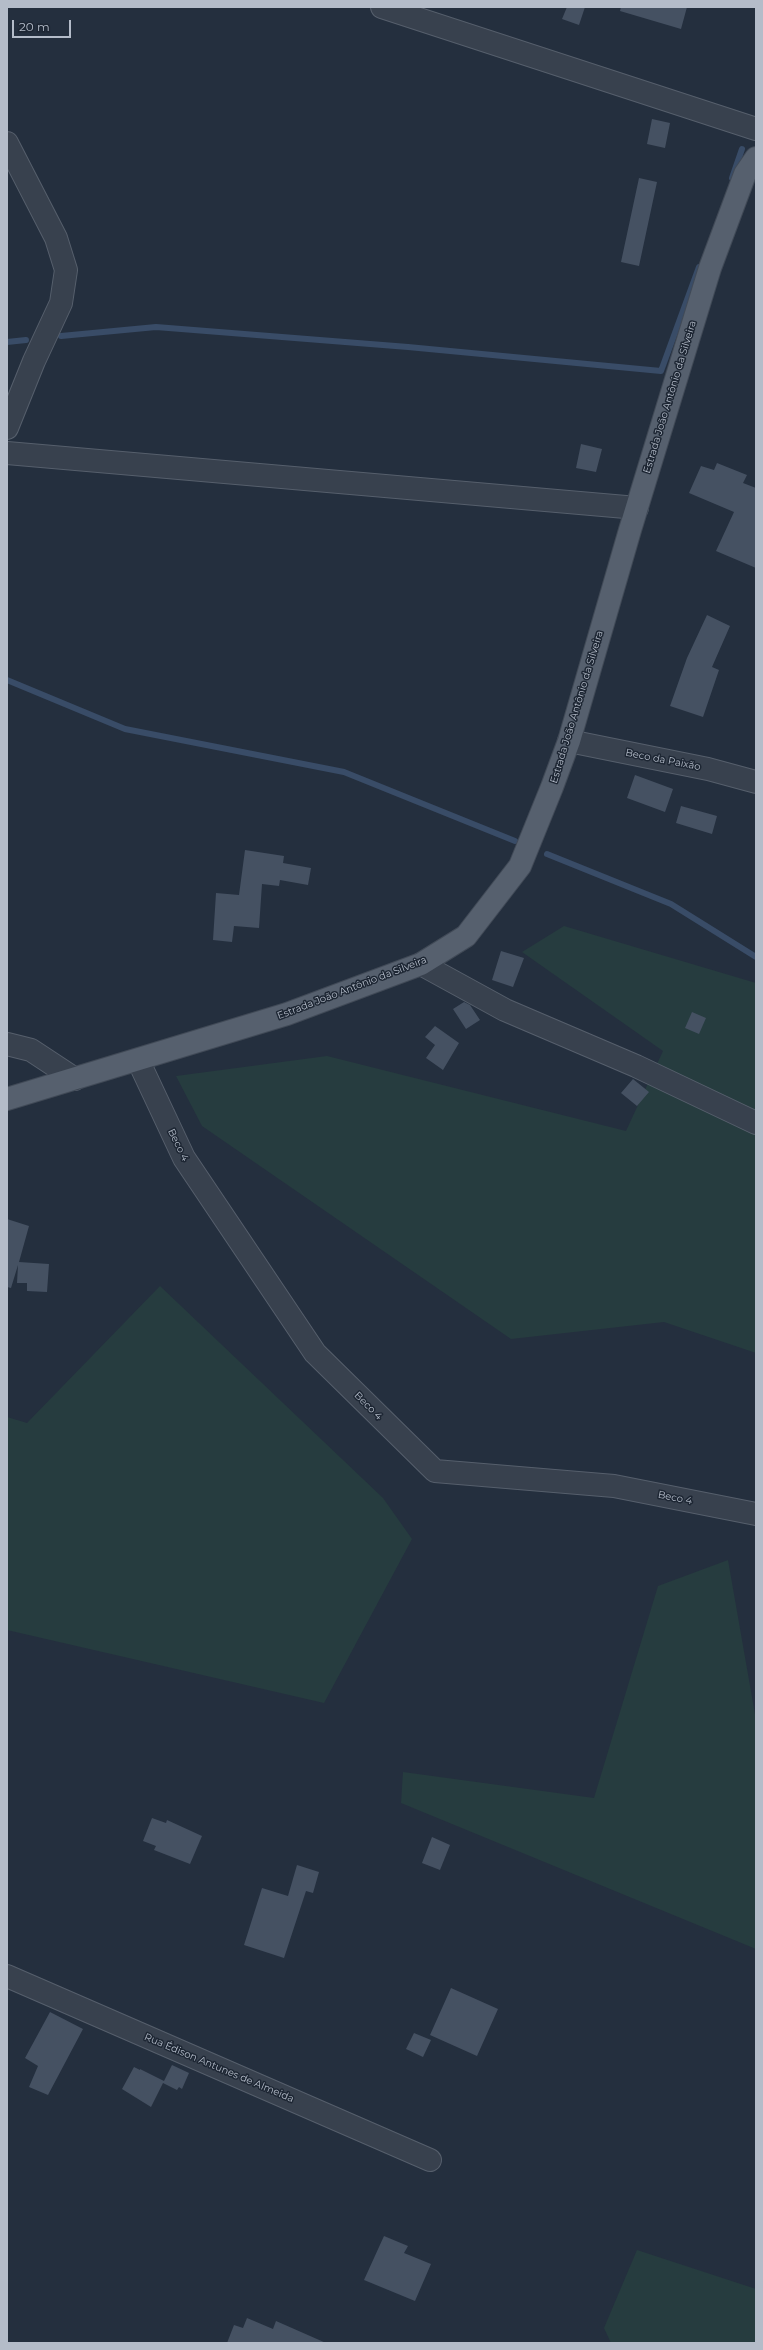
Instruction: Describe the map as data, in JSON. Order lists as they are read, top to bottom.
{
  "streets": {
    "main road": ["Estrada João Antônio da Silveira"],
    "street": ["Beco da Paixão", "Beco 4", "Rua Édison Antunes de Almeida"]
  },
  "crossings": [
    ["Estrada João Antônio da Silveira", "Beco da Paixão"],
    ["Estrada João Antônio da Silveira", "Beco 4"]
  ],
  "scale_bar": "20 m"
}
